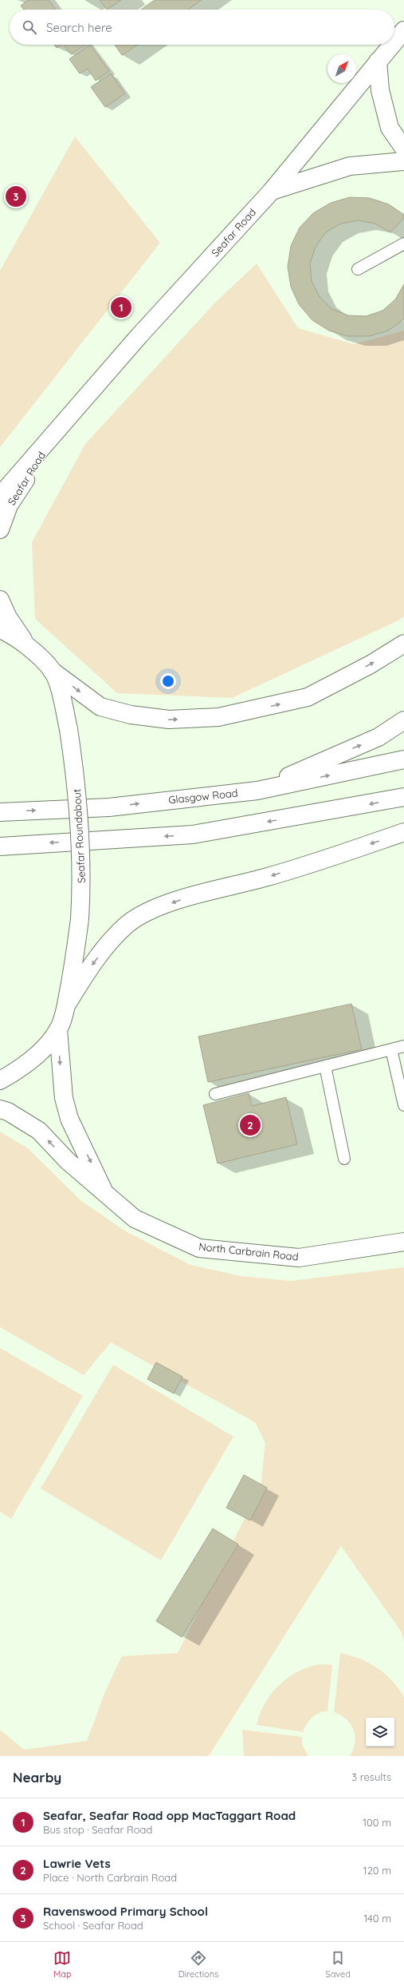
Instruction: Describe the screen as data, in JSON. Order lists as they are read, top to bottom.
{
  "streets": {
    "street": [
      "Seafar Road",
      "Glasgow Road",
      "Seafar Roundabout",
      "North Carbrain Road"
    ]
  },
  "crossings": [
    ["Seafar Roundabout", "North Carbrain Road"]
  ],
  "north": "top right",
  "page": {
    "search": "Search here",
    "pins": ["3", "1", "2"],
    "heading": ["Nearby", "3 results"],
    "list": [
      {
        "mark": "1",
        "name": "Seafar, Seafar Road opp MacTaggart Road",
        "note": "Bus stop · Seafar Road",
        "value": "100 m"
      },
      {
        "mark": "2",
        "name": "Lawrie Vets",
        "note": "Place · North Carbrain Road",
        "value": "120 m"
      },
      {
        "mark": "3",
        "name": "Ravenswood Primary School",
        "note": "School · Seafar Road",
        "value": "140 m"
      }
    ],
    "nav": ["Map", "Directions", "Saved"]
  }
}
